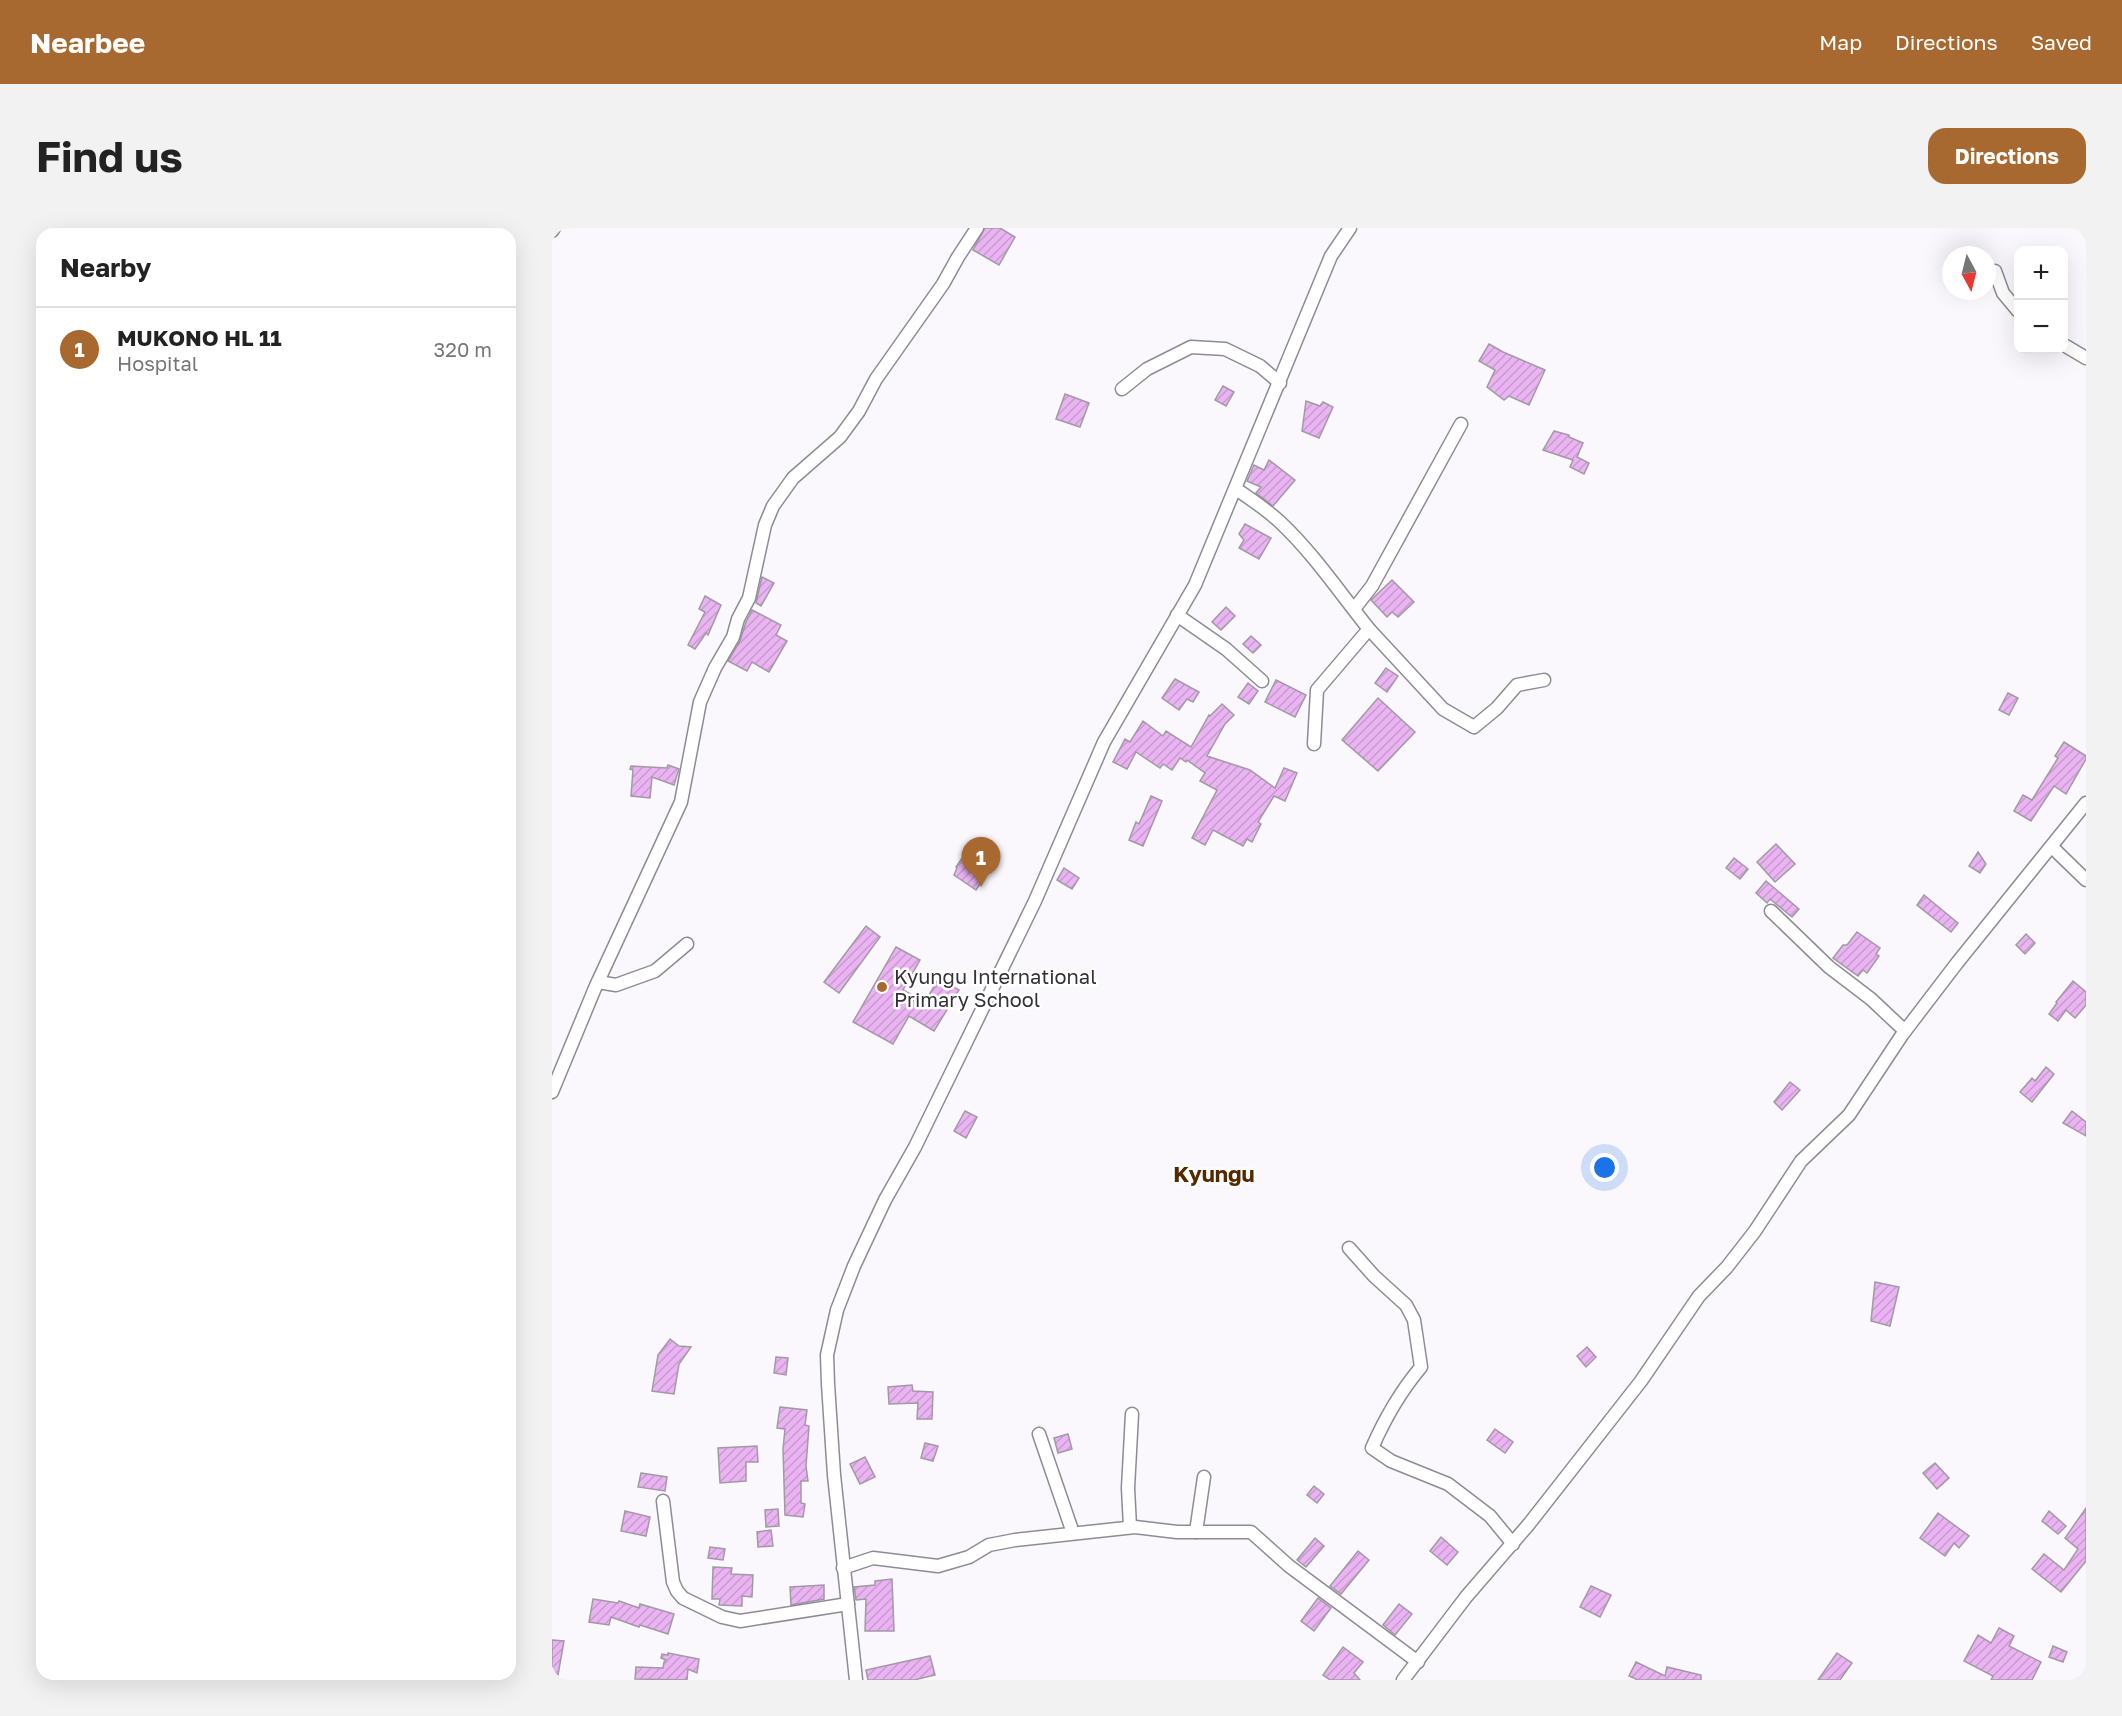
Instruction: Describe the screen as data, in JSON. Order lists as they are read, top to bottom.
{
  "districts": ["Kyungu"],
  "places": ["Kyungu International Primary School"],
  "north": "bottom",
  "page": {
    "header": "Nearbee",
    "nav": ["Map", "Directions", "Saved"],
    "buttons": "Directions",
    "title": "Find us",
    "heading": "Nearby",
    "map_buttons": ["+", "−"],
    "list": [
      {
        "mark": "1",
        "name": "MUKONO HL 11",
        "note": "Hospital",
        "value": "320 m"
      }
    ],
    "pins": "1"
  }
}
